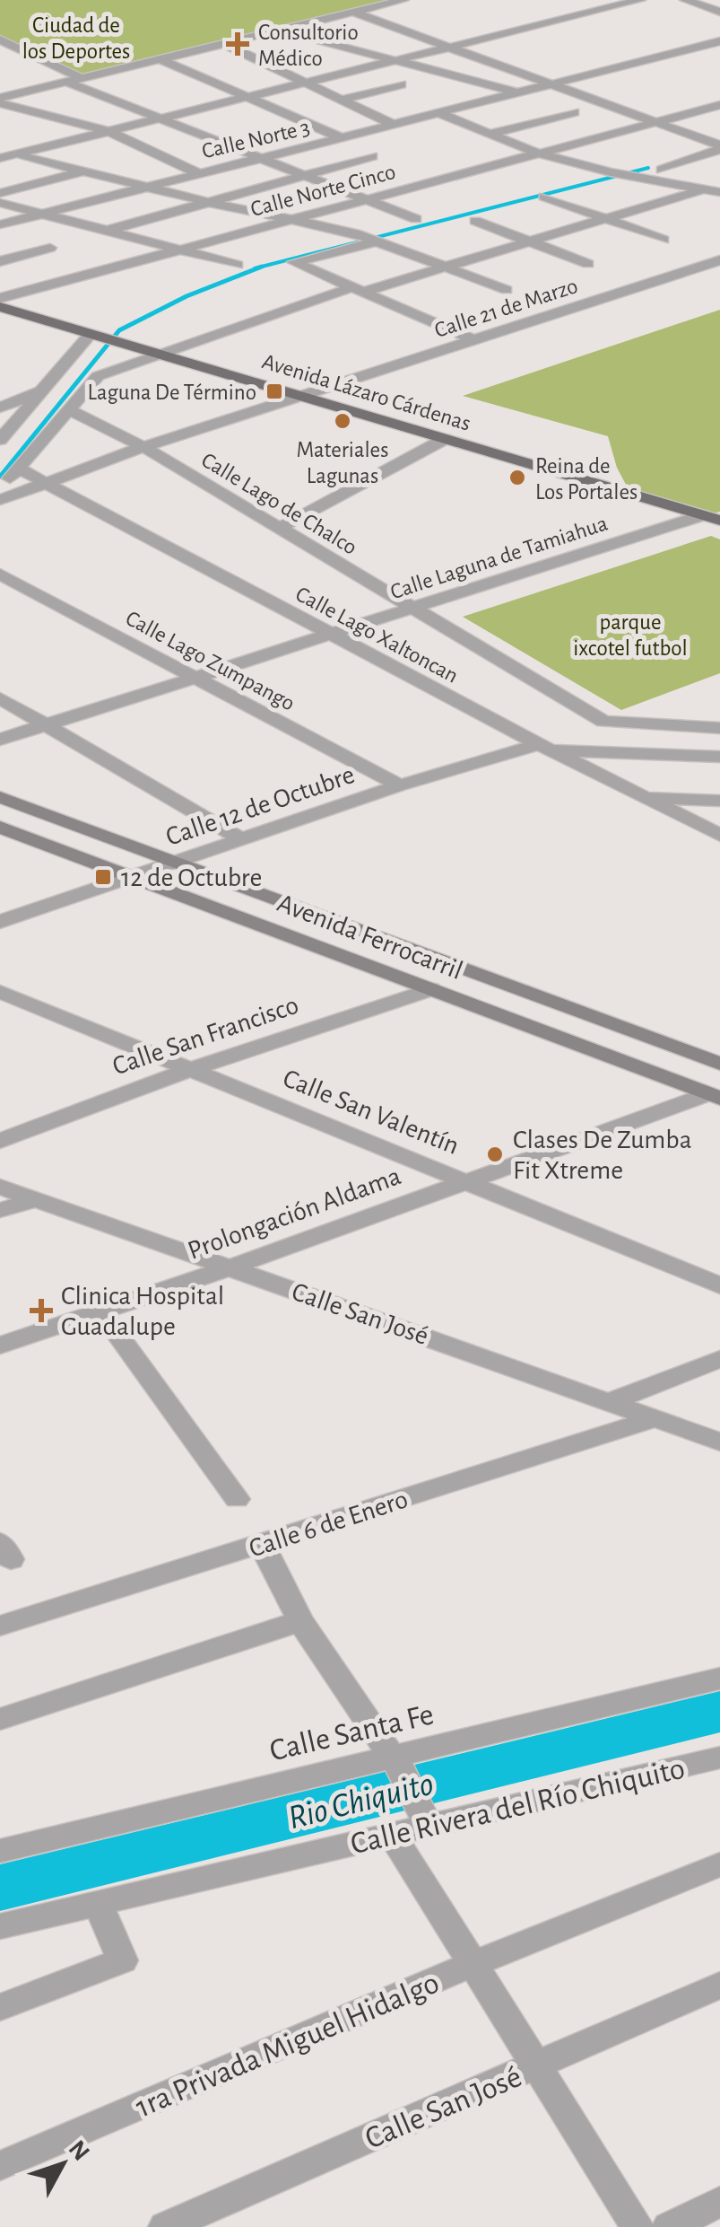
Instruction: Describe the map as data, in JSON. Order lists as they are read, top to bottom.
{
  "streets": {
    "main road": ["Avenida Lázaro Cárdenas", "Avenida Ferrocarril"],
    "street": [
      "Calle Norte 3",
      "Calle Norte Cinco",
      "Calle 21 de Marzo",
      "Calle Lago de Chalco",
      "Calle Laguna de Tamiahua",
      "Calle Lago Xaltoncan",
      "Calle Lago Zumpango",
      "Calle 12 de Octubre",
      "Calle San Francisco",
      "Calle San Valentín",
      "Prolongación Aldama",
      "Calle San José",
      "Calle 6 de Enero",
      "Calle Santa Fe",
      "Calle Rivera del Río Chiquito",
      "1ra Privada Miguel Hidalgo"
    ]
  },
  "crossings": [
    ["Calle 21 de Marzo", "Avenida Lázaro Cárdenas"],
    ["Calle 21 de Marzo", "Calle Lago de Chalco"],
    ["Calle 21 de Marzo", "Calle Lago Xaltoncan"],
    ["Avenida Lázaro Cárdenas", "Calle Laguna de Tamiahua"],
    ["Calle Lago de Chalco", "Calle Laguna de Tamiahua"],
    ["Calle Laguna de Tamiahua", "Calle Lago Xaltoncan"],
    ["Calle Laguna de Tamiahua", "Calle Lago Zumpango"],
    ["Calle Lago Xaltoncan", "Calle 12 de Octubre"],
    ["Calle Lago Zumpango", "Calle 12 de Octubre"],
    ["Calle 12 de Octubre", "Avenida Ferrocarril"],
    ["Avenida Ferrocarril", "Calle San Francisco"],
    ["Avenida Ferrocarril", "Prolongación Aldama"],
    ["Calle San Francisco", "Calle San Valentín"],
    ["Calle San Valentín", "Prolongación Aldama"],
    ["Prolongación Aldama", "Calle San José"],
    ["Calle San José", "Calle 6 de Enero"]
  ],
  "water": ["Rio Chiquito"],
  "parks": ["Ciudad de los Deportes", "parque ixcotel futbol"],
  "places": {
    "health": ["Consultorio Médico", "Clinica Hospital Guadalupe"],
    "transit": ["Laguna De Término", "12 de Octubre"],
    "other": ["Materiales Lagunas", "Reina de Los Portales", "Clases De Zumba Fit Xtreme"]
  },
  "north": "top right"
}
